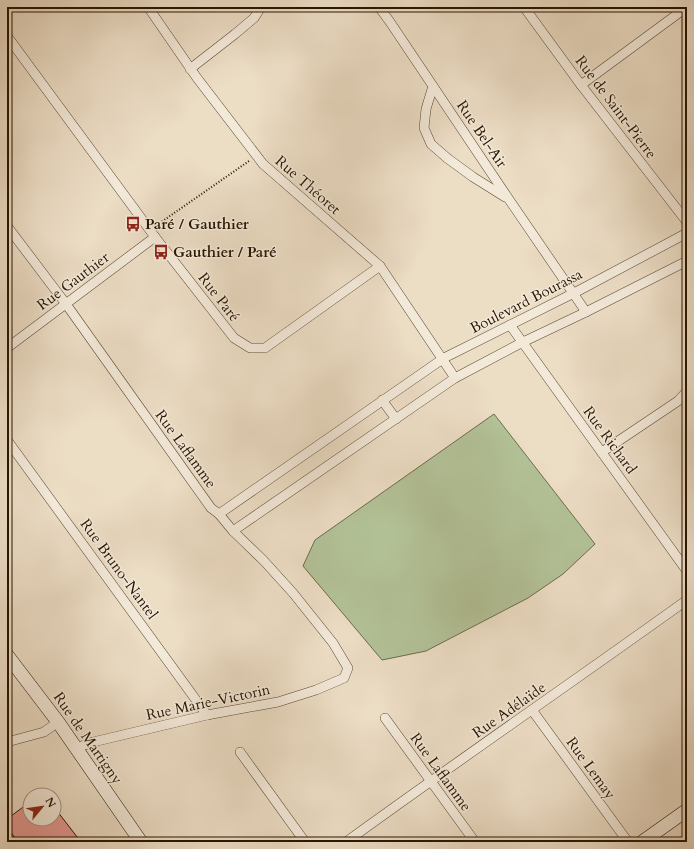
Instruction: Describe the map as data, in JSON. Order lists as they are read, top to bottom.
{
  "streets": {
    "main road": ["Rue de Martigny"],
    "street": [
      "Rue de Saint-Pierre",
      "Rue Bel-Air",
      "Rue Théoret",
      "Rue Gauthier",
      "Rue Paré",
      "Boulevard Bourassa",
      "Rue Richard",
      "Rue Laflamme",
      "Rue Bruno-Nantel",
      "Rue Marie-Victorin",
      "Rue Adélaïde",
      "Rue Lemay"
    ]
  },
  "crossings": [
    ["Rue Bel-Air", "Boulevard Bourassa"],
    ["Rue Théoret", "Rue Paré"],
    ["Rue Théoret", "Boulevard Bourassa"],
    ["Rue Gauthier", "Rue Paré"],
    ["Rue Gauthier", "Rue Laflamme"],
    ["Boulevard Bourassa", "Rue Richard"],
    ["Boulevard Bourassa", "Rue Laflamme"],
    ["Rue Laflamme", "Rue Marie-Victorin"],
    ["Rue Laflamme", "Rue Adélaïde"],
    ["Rue Bruno-Nantel", "Rue Marie-Victorin"],
    ["Rue Marie-Victorin", "Rue de Martigny"],
    ["Rue Adélaïde", "Rue Lemay"]
  ],
  "places": {
    "bus stop": ["Paré / Gauthier", "Gauthier / Paré"]
  },
  "north": "top right"
}
